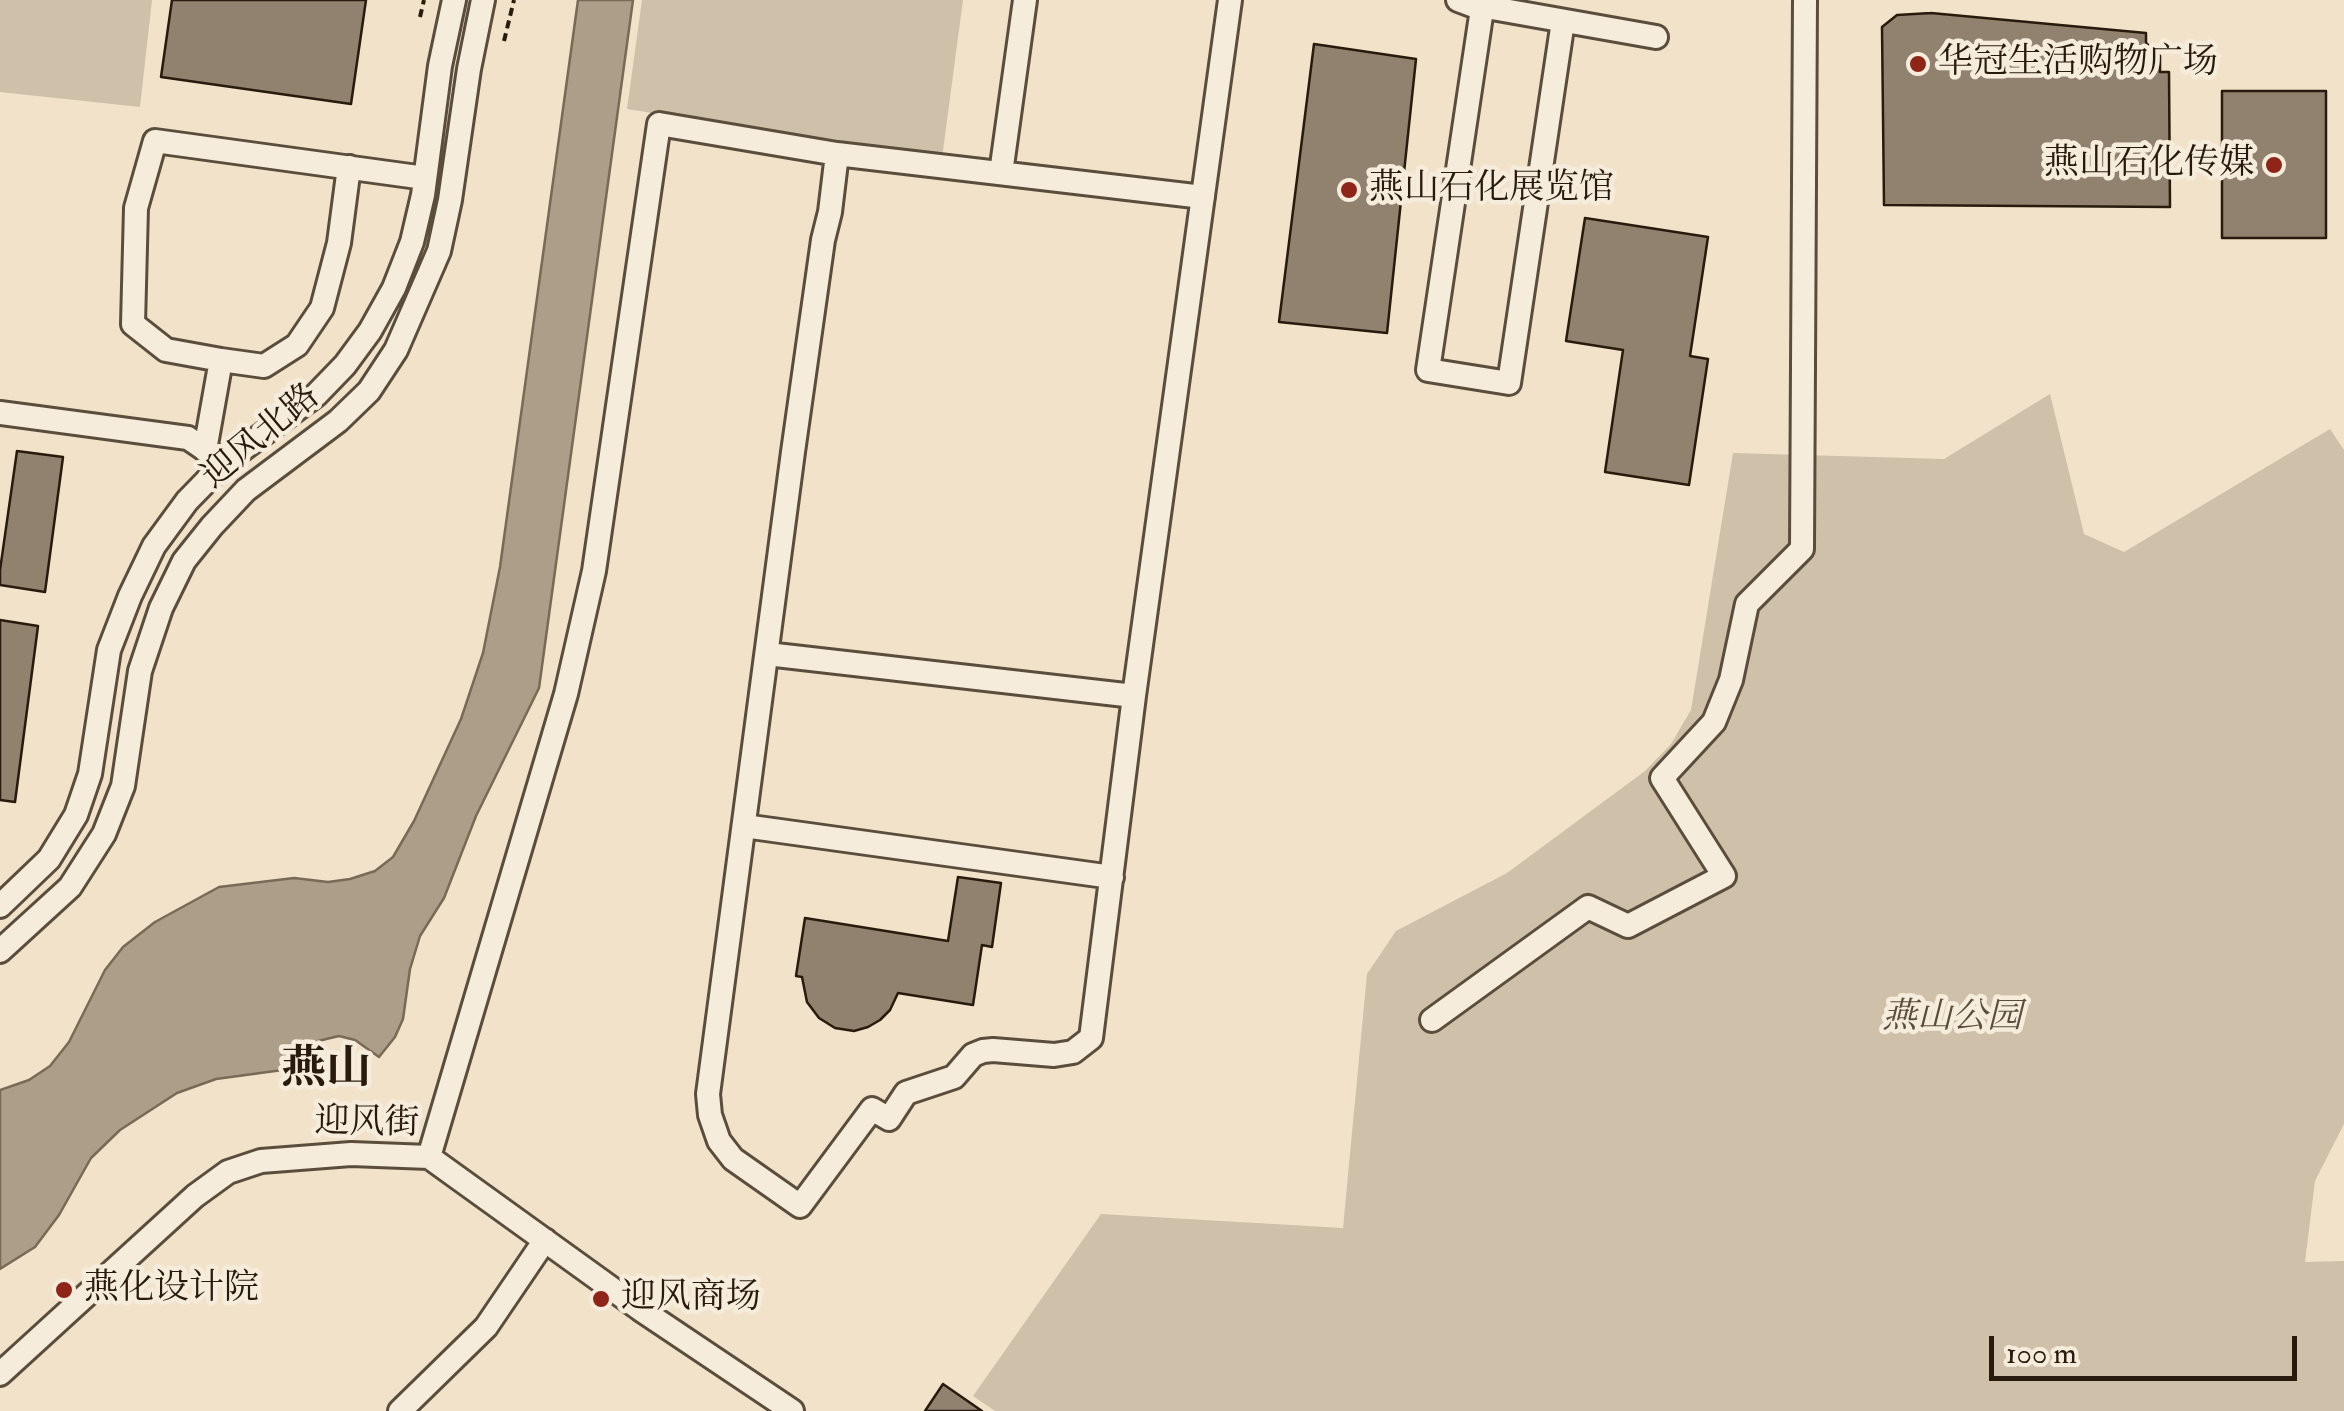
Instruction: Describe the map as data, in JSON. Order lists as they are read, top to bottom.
{
  "streets": {
    "street": ["迎风北路", "迎风街"]
  },
  "districts": ["燕山"],
  "parks": ["燕山公园"],
  "places": [
    "华冠生活购物广场",
    "燕山石化传媒",
    "燕山石化展览馆",
    "燕化设计院",
    "迎风商场"
  ],
  "scale_bar": "100 m"
}
